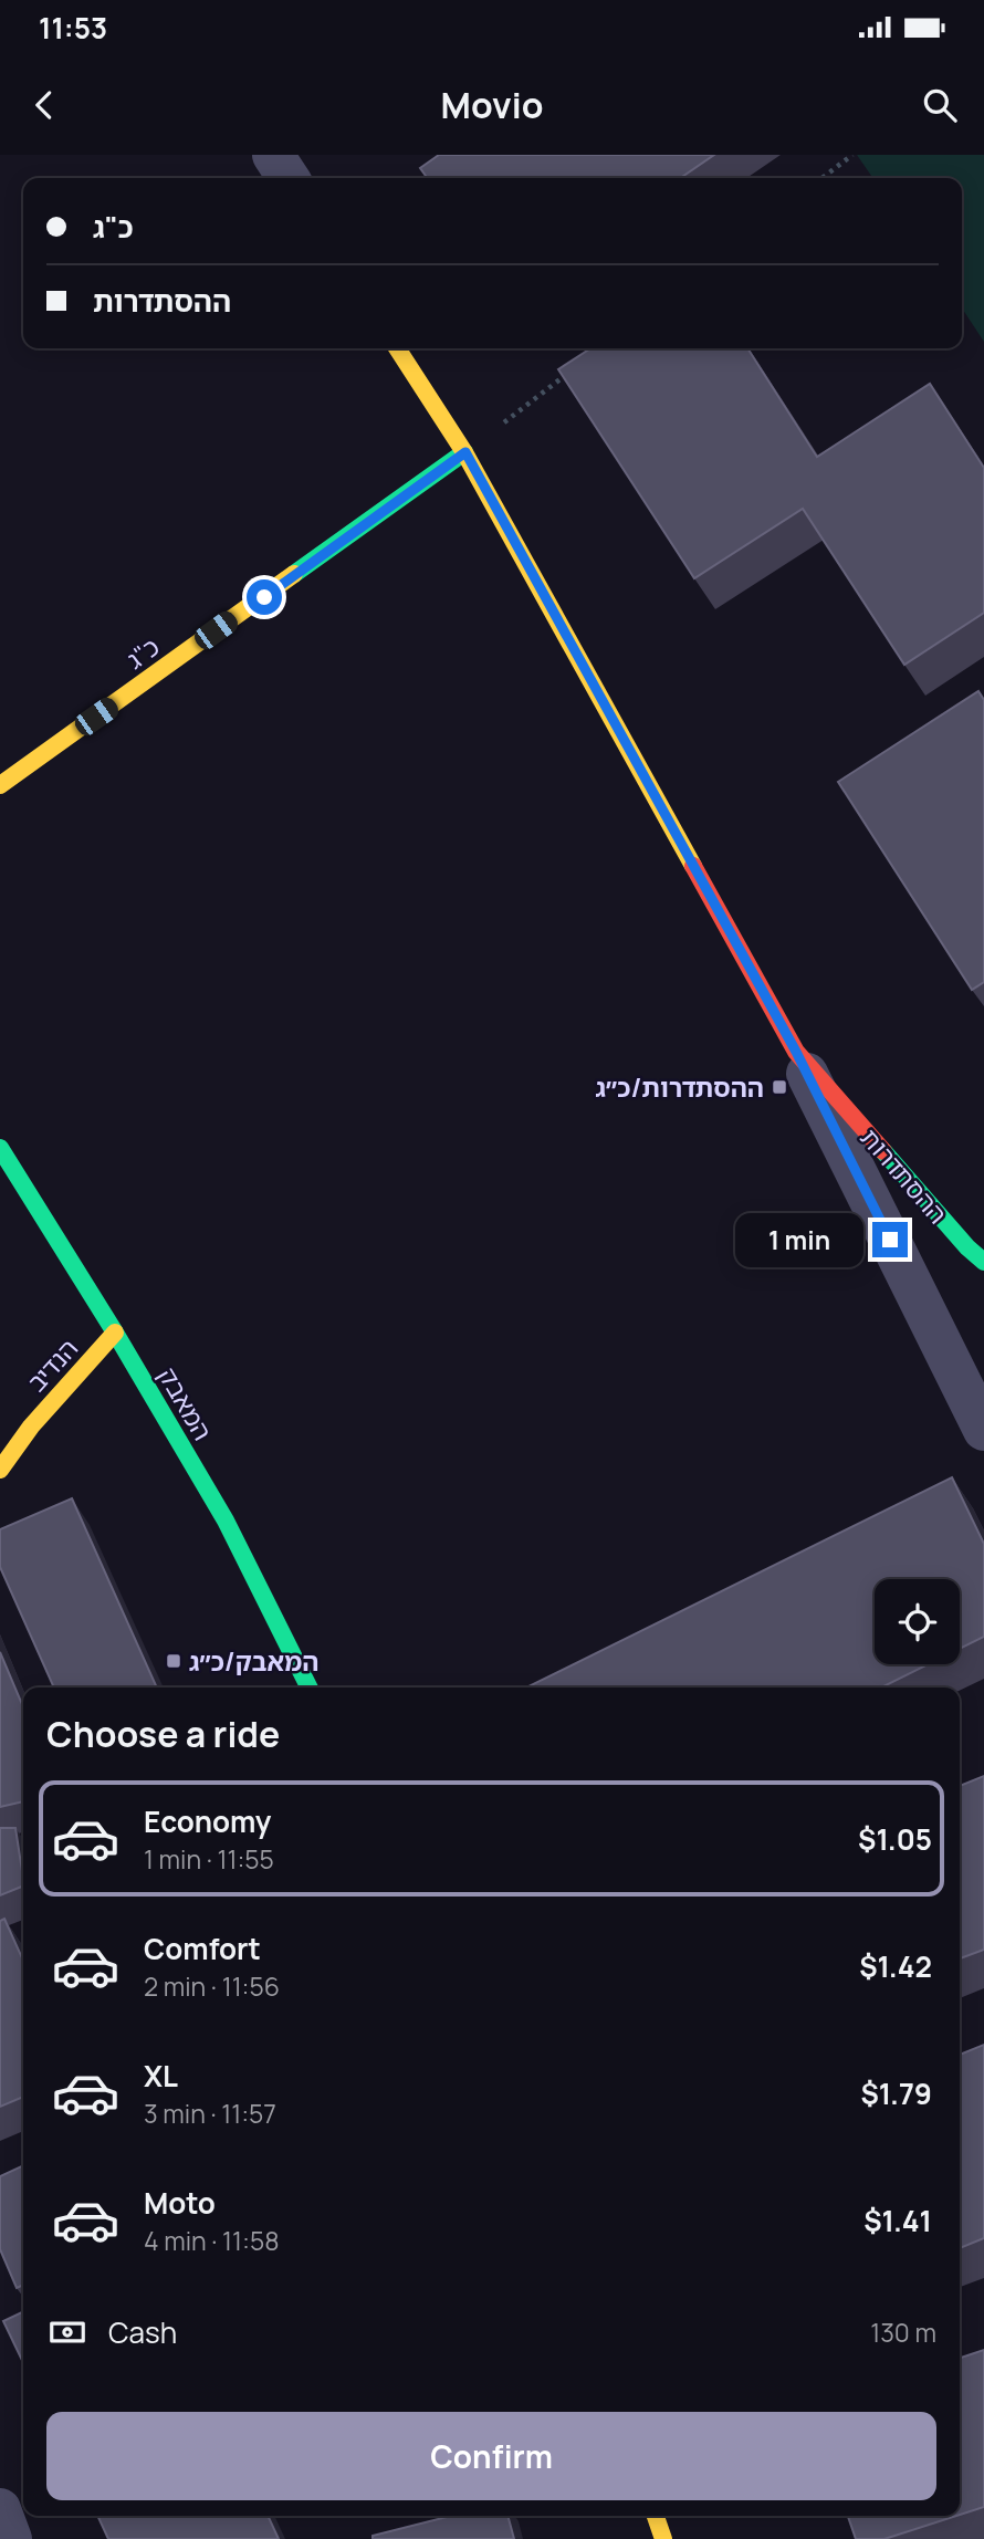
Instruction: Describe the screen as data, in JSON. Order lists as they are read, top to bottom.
{
  "streets": {
    "street": [
      "כ\"ג",
      "ההסתדרות",
      "הנדיב",
      "המאבק"
    ]
  },
  "crossings": [
    ["כ\"ג", "ההסתדרות"],
    ["הנדיב", "המאבק"]
  ],
  "places": {
    "transit": ["ההסתדרות/כ״ג", "המאבק/כ״ג"]
  },
  "page": {
    "status": "11:53",
    "header": "Movio",
    "banner": ["כ\"ג", "ההסתדרות"],
    "bubble": "1 min",
    "heading": "Choose a ride",
    "list": [
      {
        "name": "Economy",
        "note": "1 min · 11:55",
        "value": "$1.05"
      },
      {
        "name": "Comfort",
        "note": "2 min · 11:56",
        "value": "$1.42"
      },
      {
        "name": "XL",
        "note": "3 min · 11:57",
        "value": "$1.79"
      },
      {
        "name": "Moto",
        "note": "4 min · 11:58",
        "value": "$1.41"
      }
    ],
    "pay": ["Cash", "130 m"],
    "buttons": "Confirm"
  }
}
